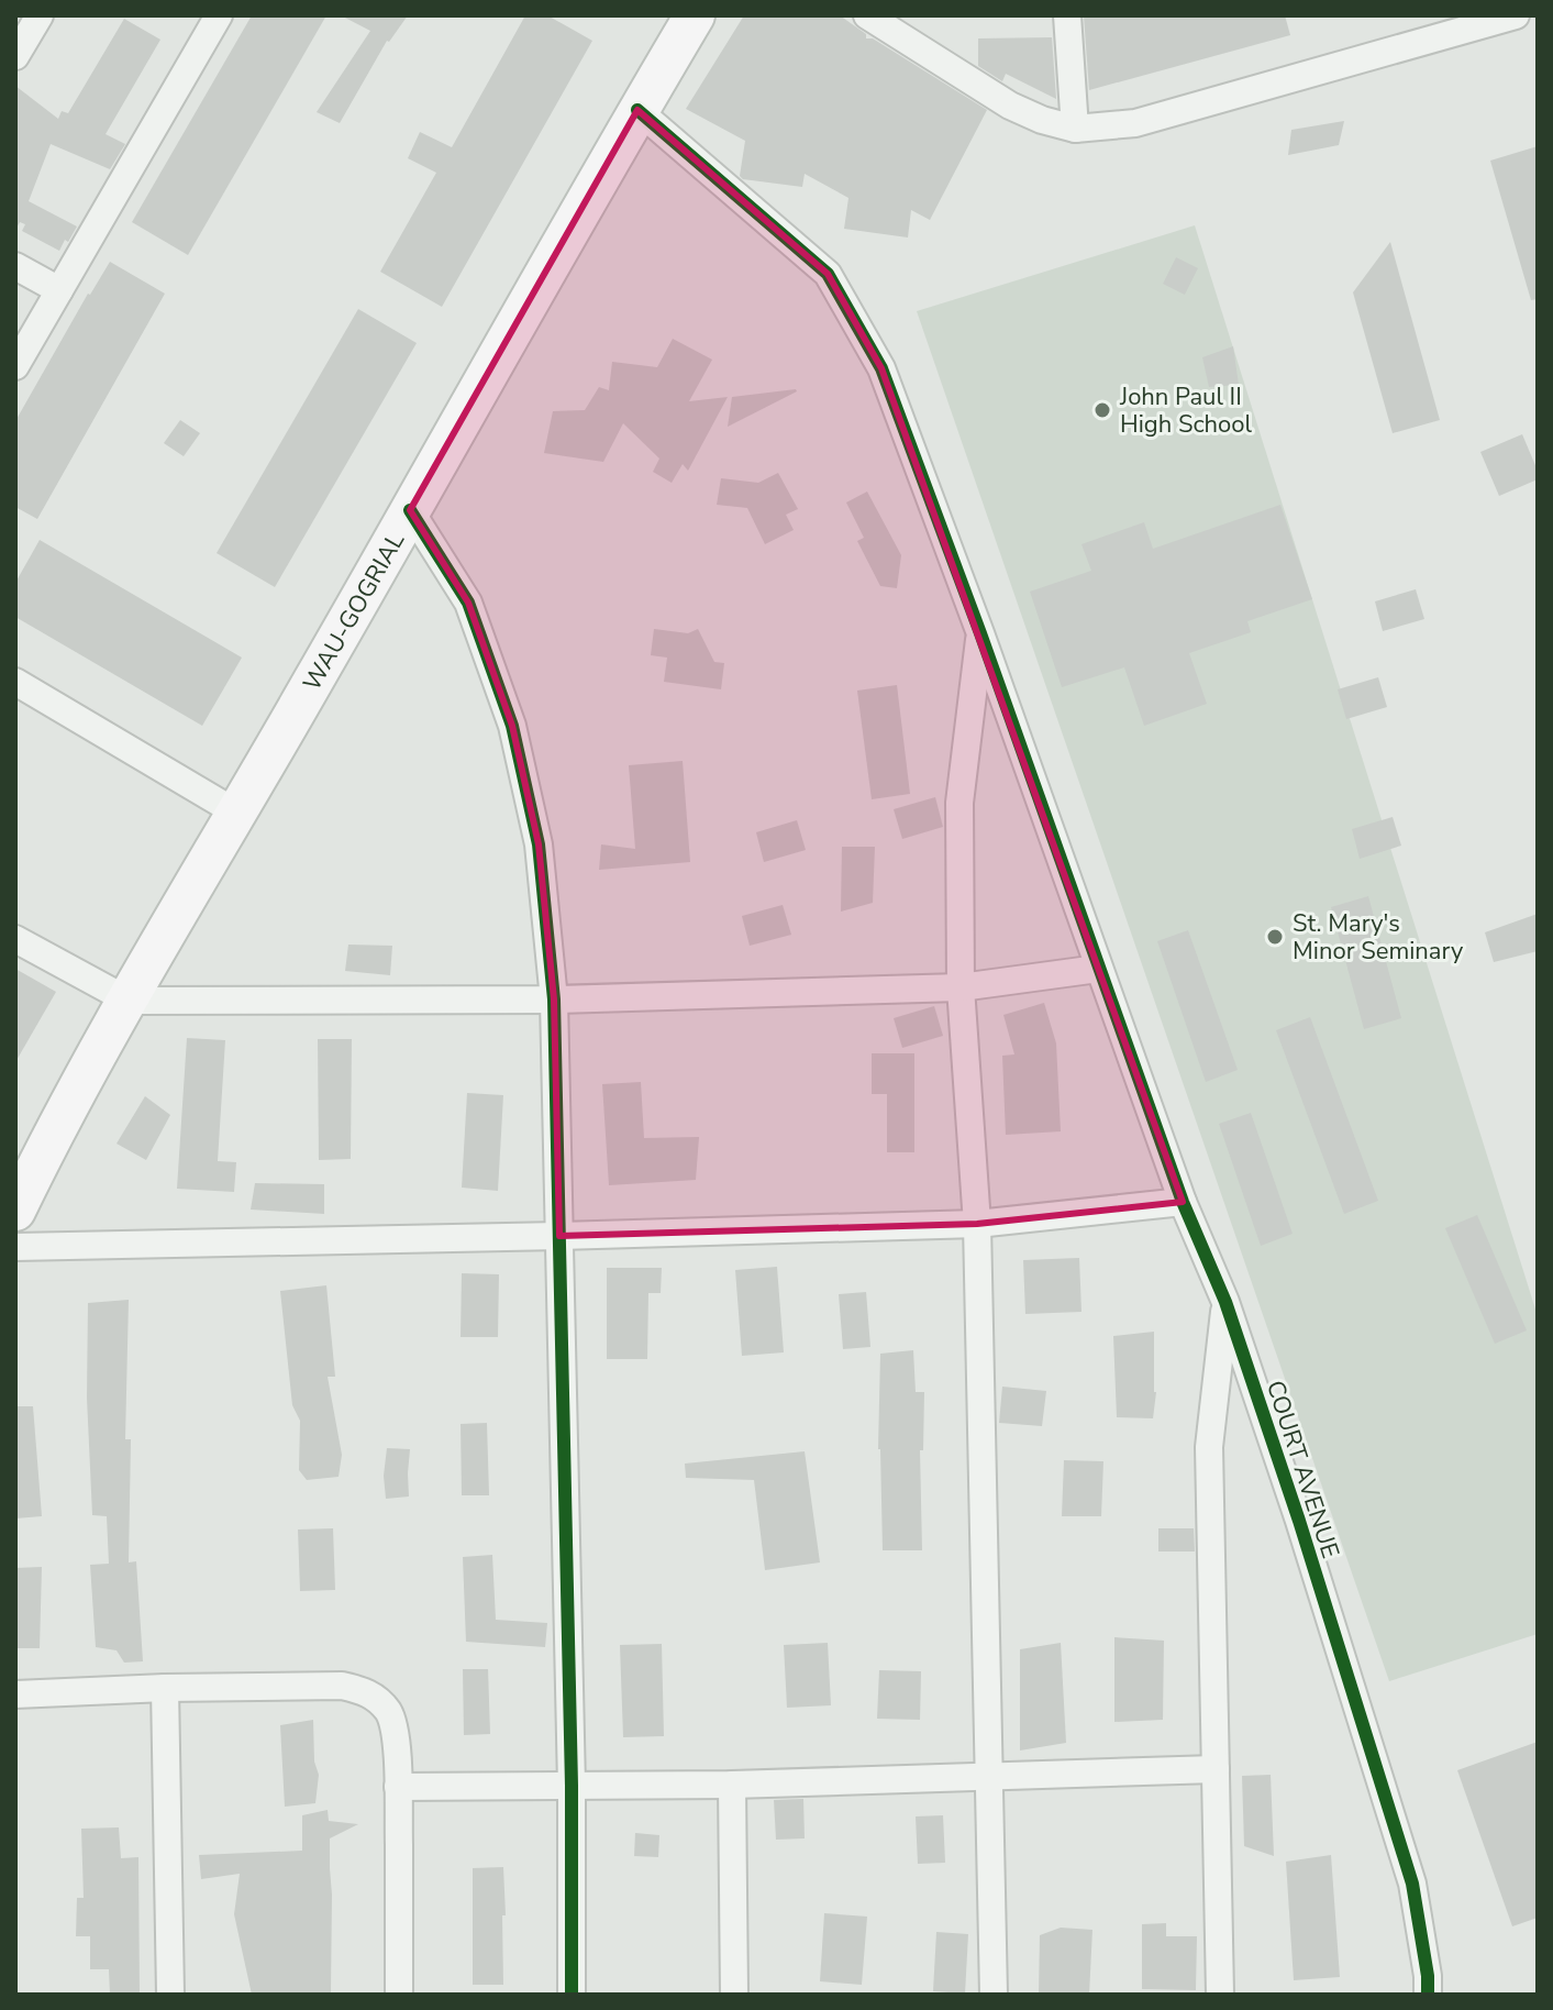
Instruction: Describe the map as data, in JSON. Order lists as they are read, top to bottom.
{
  "streets": {
    "main road": ["WAU-GOGRIAL"],
    "street": ["COURT AVENUE"]
  },
  "crossings": [
    ["WAU-GOGRIAL", "COURT AVENUE"]
  ],
  "places": ["John Paul II High School", "St. Mary's Minor Seminary"]
}
